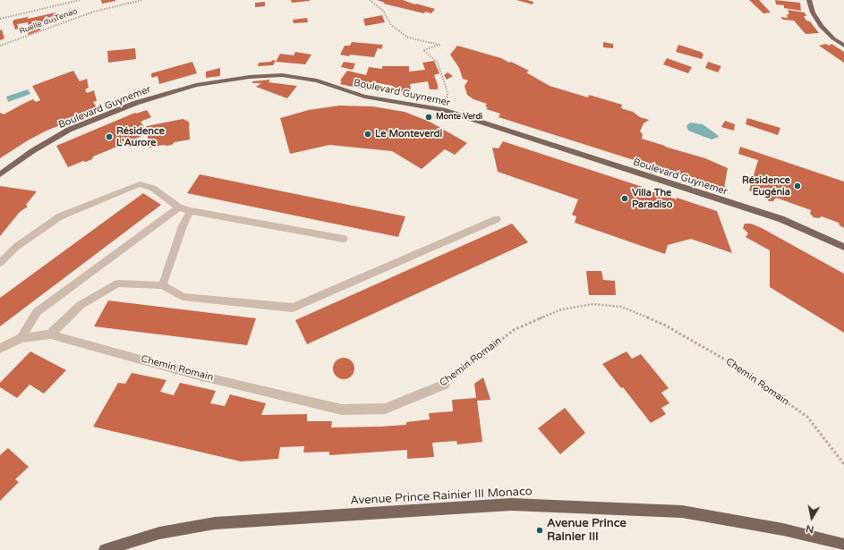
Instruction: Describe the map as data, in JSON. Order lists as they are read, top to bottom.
{
  "streets": {
    "main road": ["Boulevard Guynemer", "Avenue Prince Rainier III Monaco"],
    "street": ["Chemin Romain"],
    "path": ["Ruelle du Tenao"]
  },
  "places": [
    "Monte Verdi",
    "Le Monteverdi",
    "Résidence L'Aurore",
    "Résidence Eugénia",
    "Villa The Paradiso",
    "Avenue Prince Rainier III"
  ],
  "north": "bottom"
}
